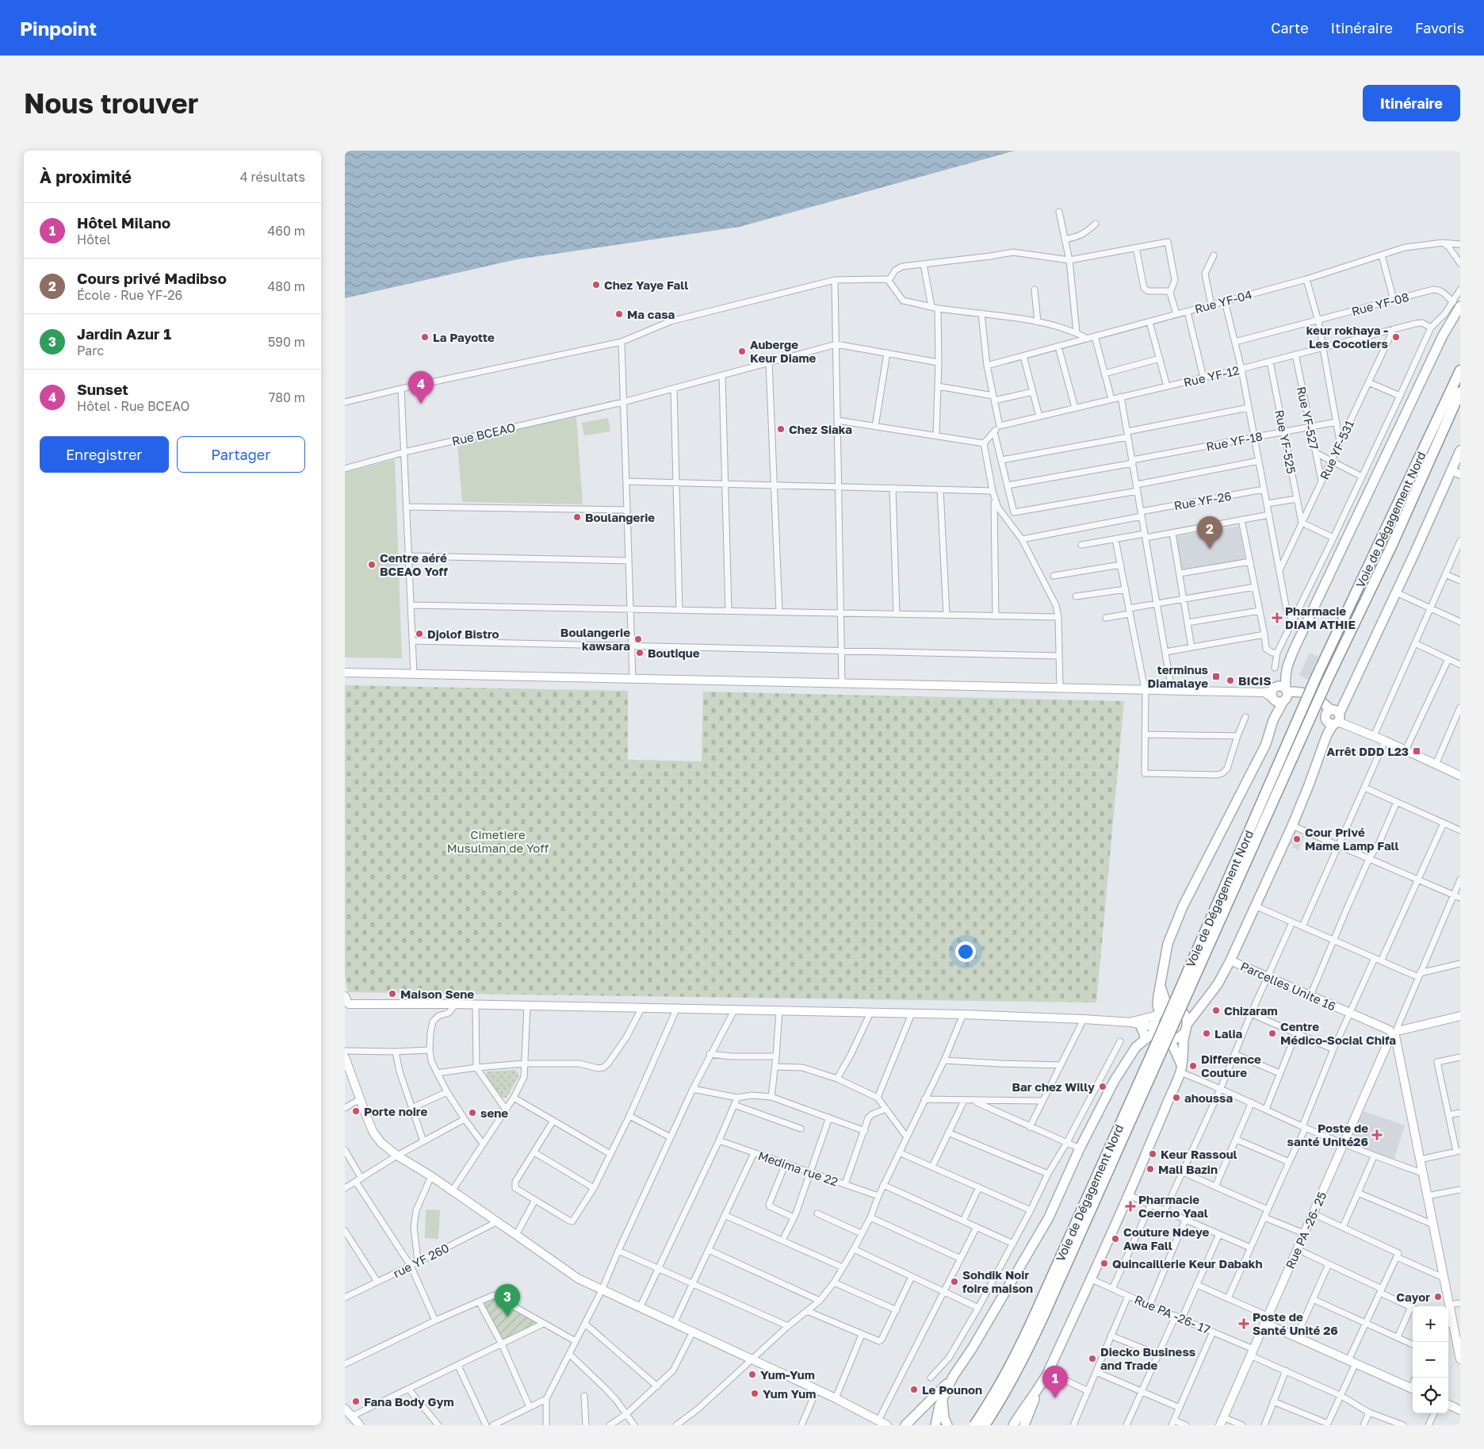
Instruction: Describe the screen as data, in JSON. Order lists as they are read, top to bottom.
{
  "streets": {
    "highway": ["Voie de Dégagement Nord"],
    "street": [
      "Rue YF-04",
      "Rue YF-08",
      "Rue YF-12",
      "Rue YF-527",
      "Rue BCEAO",
      "Rue YF-18",
      "Rue YF-525",
      "Rue YF-531",
      "Rue YF-26",
      "Parcelles Unite 16",
      "Medima rue 22",
      "Rue PA -26- 25",
      "rue YF 260",
      "Rue PA -26- 17"
    ]
  },
  "crossings": [
    ["Rue YF-12", "Rue YF-527"],
    ["Rue YF-12", "Rue YF-525"],
    ["Rue YF-12", "Rue YF-531"],
    ["Rue YF-527", "Rue YF-18"],
    ["Rue YF-527", "Rue YF-531"],
    ["Rue YF-18", "Rue YF-525"],
    ["Rue YF-525", "Rue YF-531"],
    ["Parcelles Unite 16", "Rue PA -26- 25"],
    ["Rue PA -26- 25", "Rue PA -26- 17"]
  ],
  "parks": ["Cimetiere Musulman de Yoff"],
  "places": {
    "other": [
      "Chez Yaye Fall",
      "Ma casa",
      "La Payotte",
      "keur rokhaya - Les Cocotiers",
      "Auberge Keur Diame",
      "Chez Siaka",
      "Boulangerie",
      "Centre aéré BCEAO Yoff",
      "Djolof Bistro",
      "Boulangerie kawsara",
      "Boutique",
      "BICIS",
      "Cour Privé Mame Lamp Fall",
      "Maison Sene",
      "Chizaram",
      "Lalia",
      "Centre Médico-Social Chifa",
      "Difference Couture",
      "Bar chez Willy",
      "ahoussa",
      "Porte noire",
      "sene",
      "Keur Rassoul",
      "Mali Bazin",
      "Couture Ndeye Awa Fall",
      "Quincaillerie Keur Dabakh",
      "Sohdik Noir foire maison",
      "Cayor",
      "Diecko Business and Trade",
      "Yum-Yum",
      "Le Pounon",
      "Yum Yum",
      "Fana Body Gym"
    ],
    "health": [
      "Pharmacie DIAM ATHIE",
      "Poste de santé Unité26",
      "Pharmacie Ceerno Yaal",
      "Poste de Santé Unité 26"
    ],
    "transit": ["terminus Diamalaye", "Arrêt DDD L23"]
  },
  "page": {
    "header": "Pinpoint",
    "nav": ["Carte", "Itinéraire", "Favoris"],
    "buttons": [
      "Itinéraire",
      ["Enregistrer", "Partager"]
    ],
    "title": "Nous trouver",
    "heading": ["À proximité", "4 résultats"],
    "list": [
      {
        "mark": "1",
        "name": "Hôtel Milano",
        "note": "Hôtel",
        "value": "460 m"
      },
      {
        "mark": "2",
        "name": "Cours privé Madibso",
        "note": "École · Rue YF-26",
        "value": "480 m"
      },
      {
        "mark": "3",
        "name": "Jardin Azur 1",
        "note": "Parc",
        "value": "590 m"
      },
      {
        "mark": "4",
        "name": "Sunset",
        "note": "Hôtel · Rue BCEAO",
        "value": "780 m"
      }
    ],
    "pins": [
      "4",
      "2",
      "3",
      "1"
    ],
    "map_buttons": ["+", "−"]
  }
}
